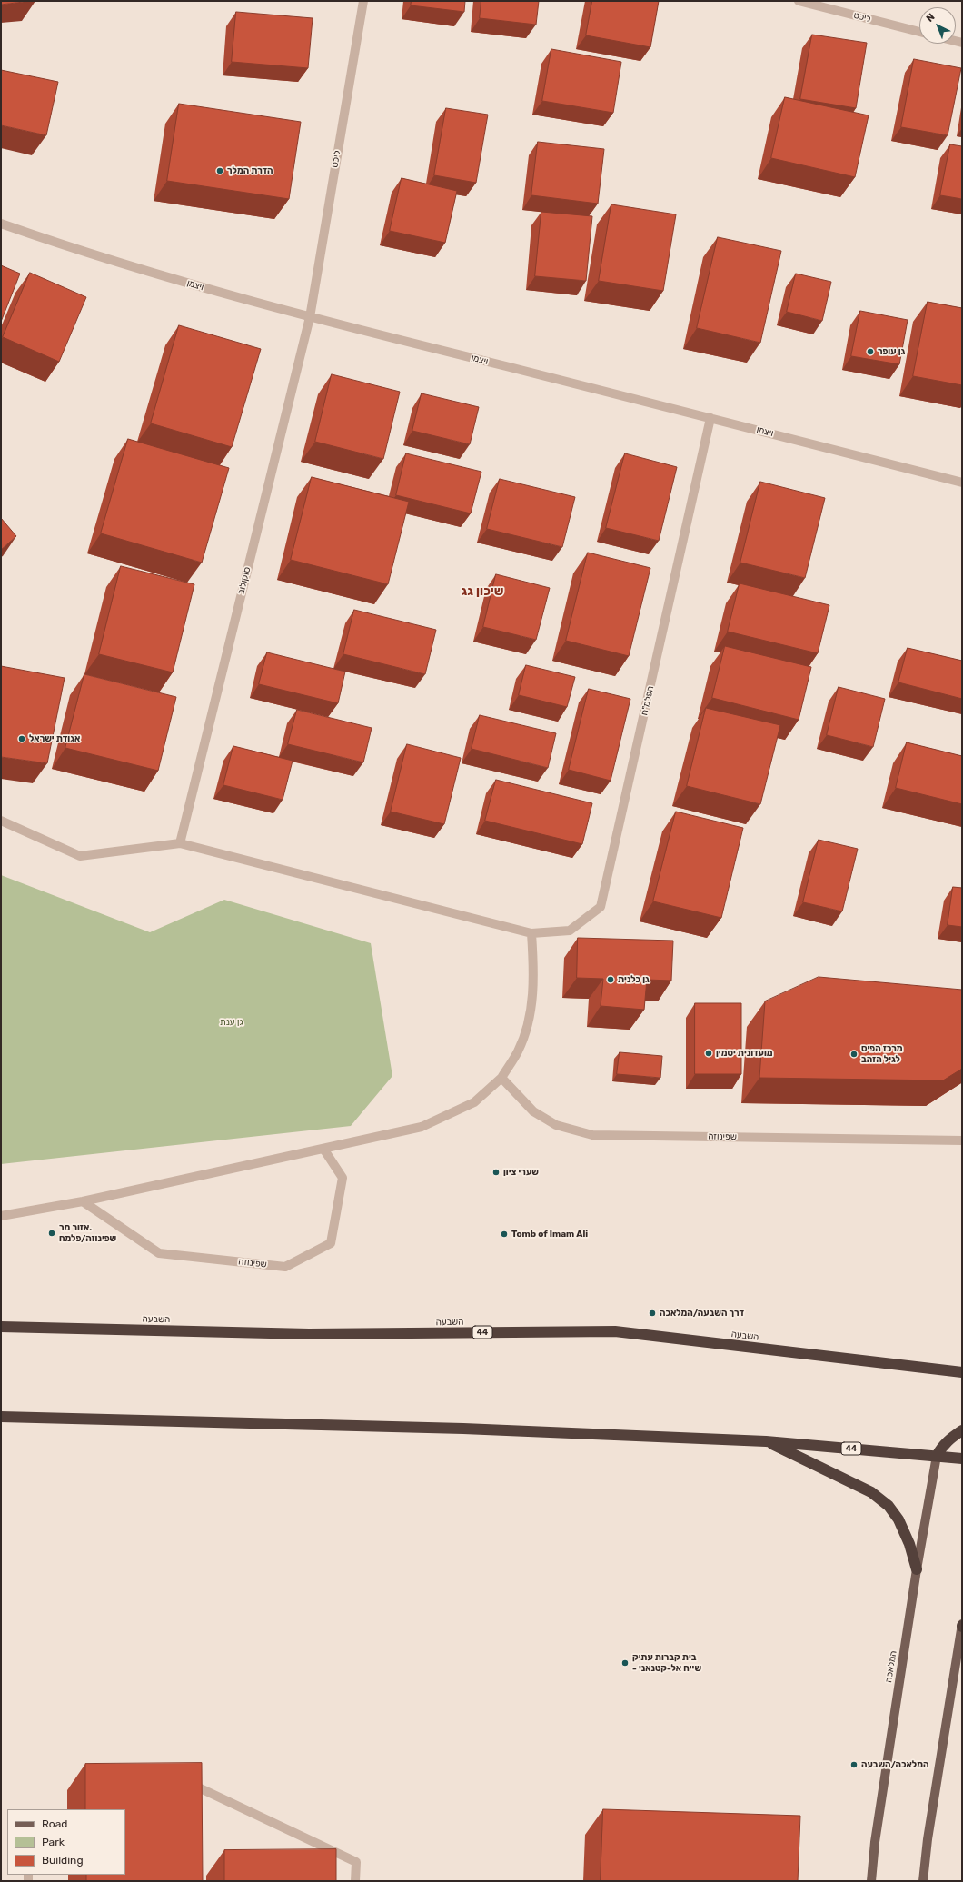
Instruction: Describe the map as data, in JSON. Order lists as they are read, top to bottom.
{
  "streets": {
    "highway": ["השבעה", "44"],
    "main road": ["המלאכה"],
    "street": [
      "ליכט",
      "ויצמן",
      "סוקולוב",
      "הפלמ\"ח",
      "שפינוזה"
    ]
  },
  "crossings": [
    ["ליכט", "ויצמן"],
    ["ליכט", "סוקולוב"],
    ["ויצמן", "סוקולוב"],
    ["ויצמן", "הפלמ\"ח"],
    ["סוקולוב", "הפלמ\"ח"],
    ["44", "המלאכה"]
  ],
  "districts": ["שיכון גג"],
  "parks": ["גן ענת"],
  "places": [
    "הדרת המלך",
    "גן עופר",
    "אגודת ישראל",
    "גן כלנית",
    "מועדונית יסמין",
    "מרכז הפיס לגיל הזהב",
    "שערי ציון",
    "אזור מר. שפינוזה/פלמח",
    "Tomb of Imam Ali",
    "דרך השבעה/המלאכה",
    "בית קברות עתיק - שייח אל-קטנאני",
    "המלאכה/השבעה"
  ],
  "legend": ["Road", "Park", "Building"],
  "north": "top left"
}
